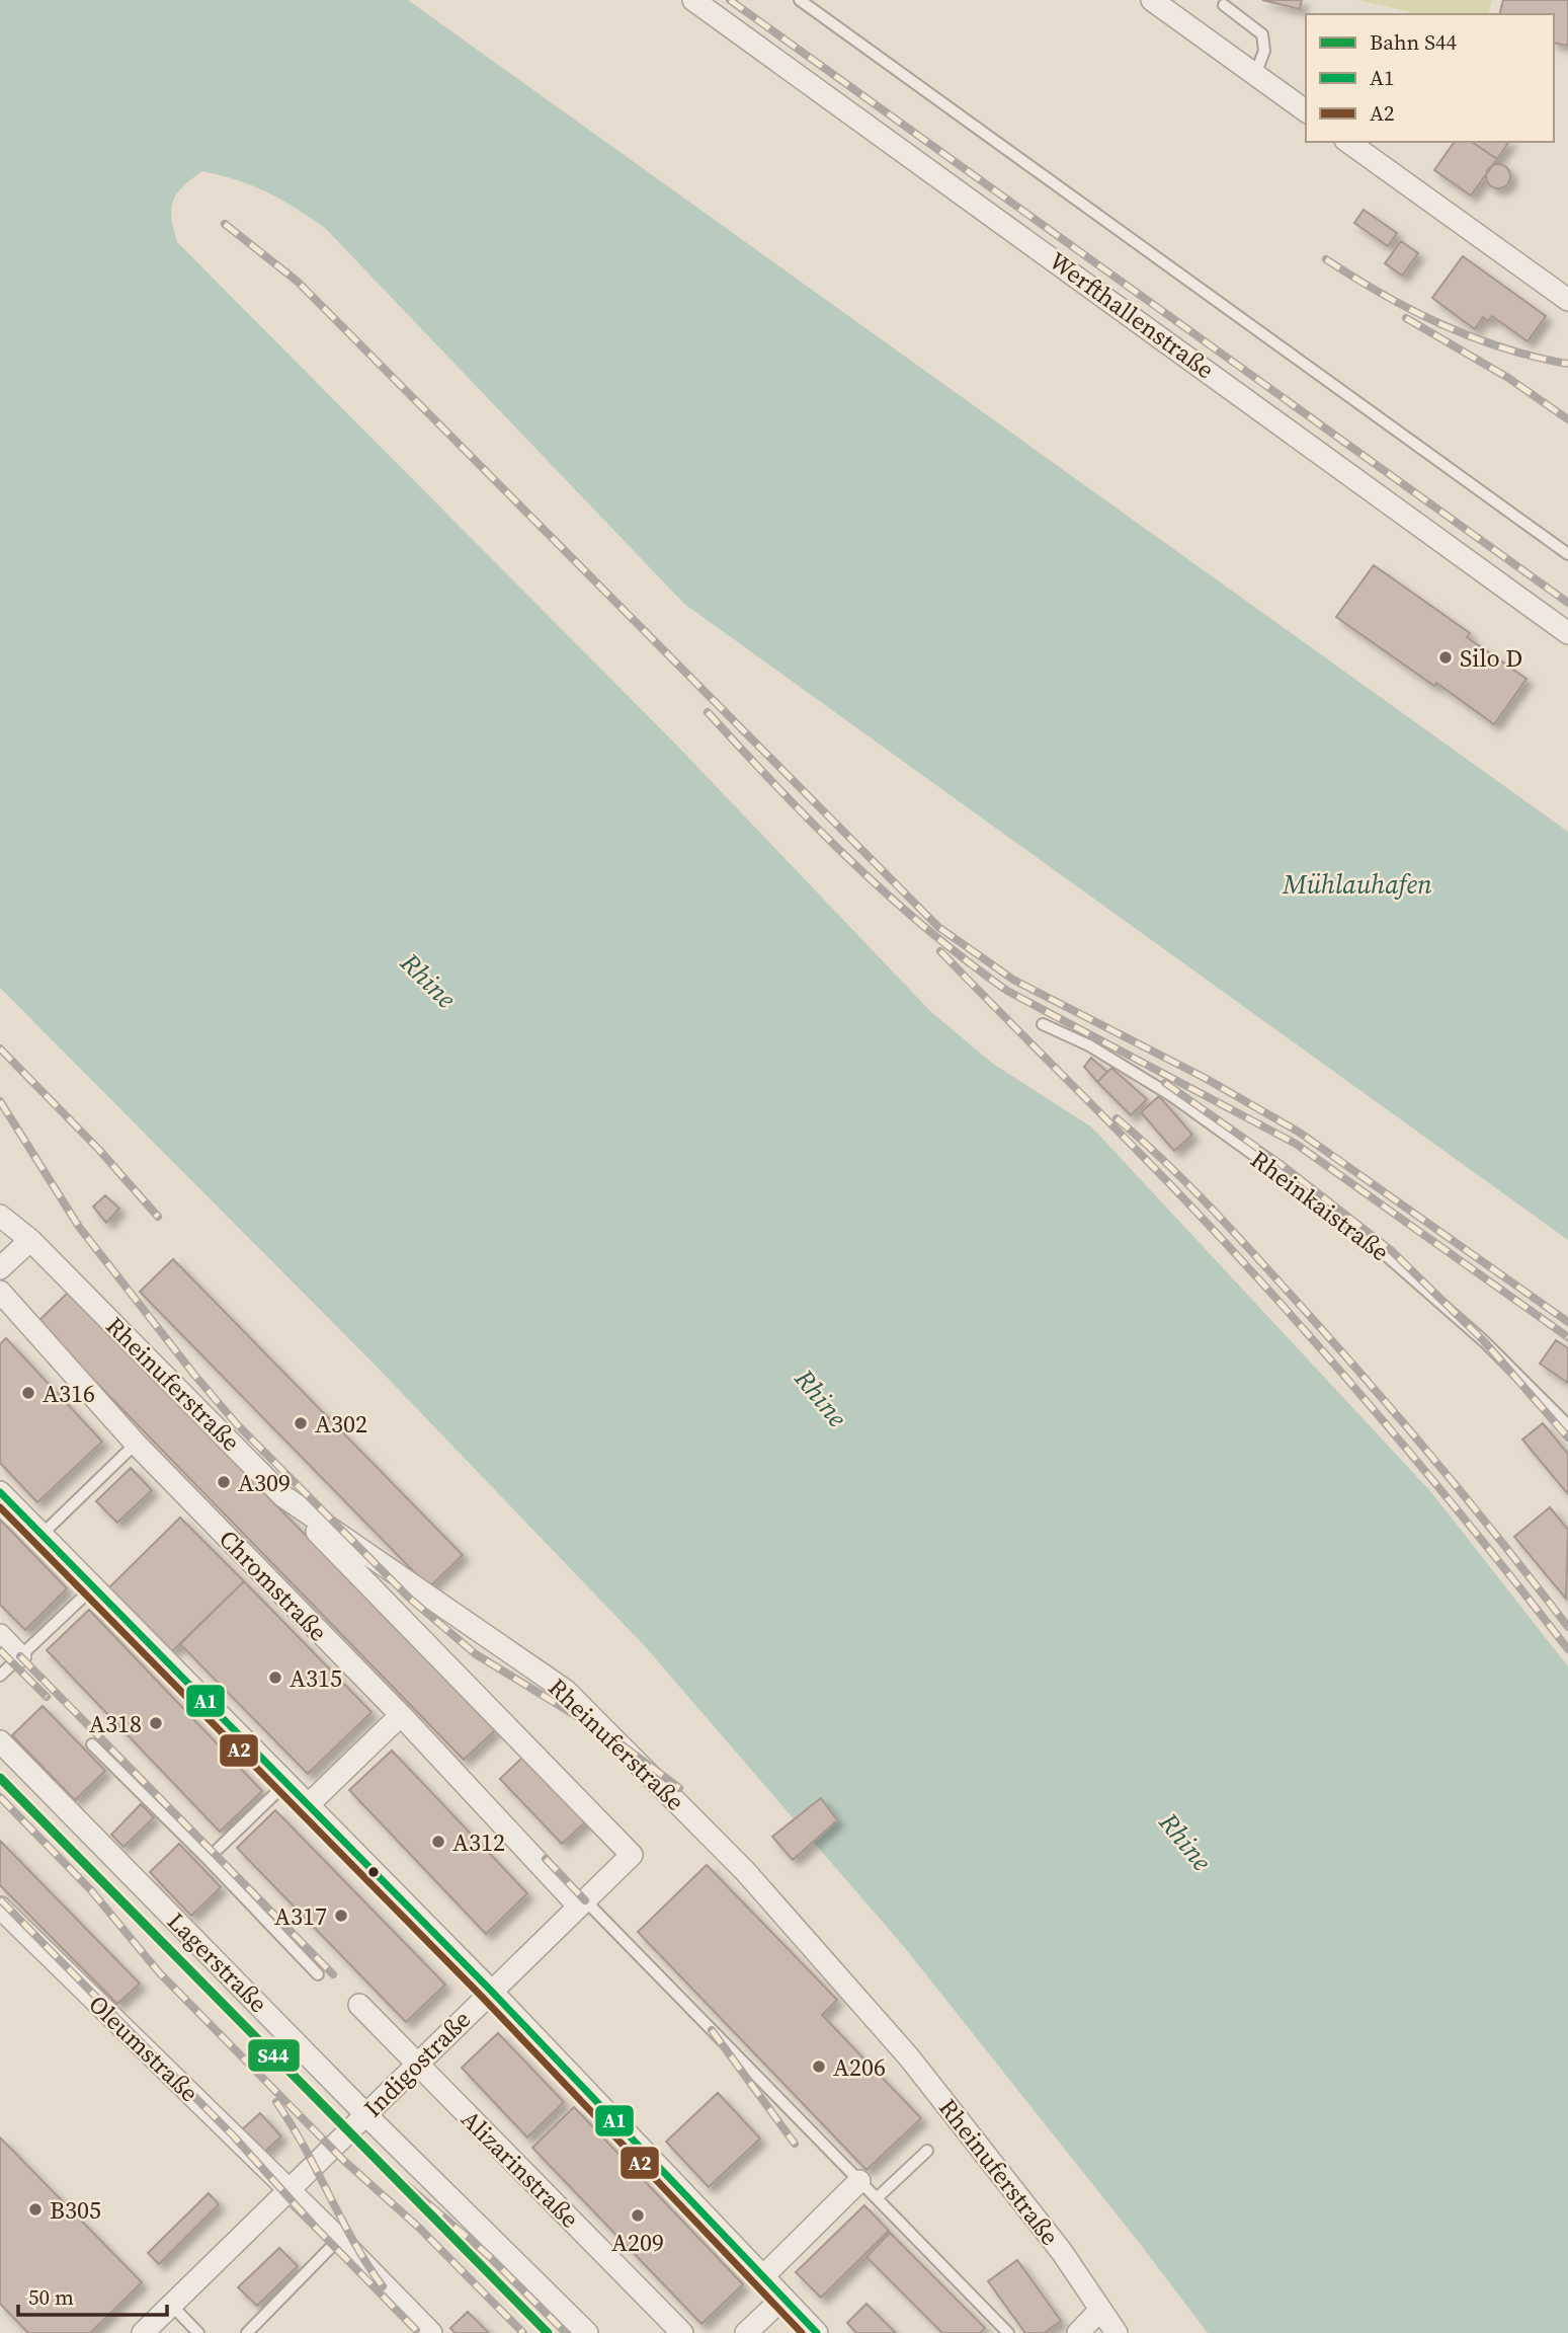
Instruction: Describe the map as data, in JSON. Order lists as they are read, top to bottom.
{
  "streets": {
    "street": [
      "Werfthallenstraße",
      "Rheinuferstraße",
      "Chromstraße",
      "Lagerstraße",
      "Oleumstraße",
      "Indigostraße",
      "Alizarinstraße"
    ],
    "lane": ["Rheinkaistraße"]
  },
  "crossings": [
    ["Rheinuferstraße", "Indigostraße"],
    ["Chromstraße", "Indigostraße"],
    ["Lagerstraße", "Indigostraße"],
    ["Oleumstraße", "Indigostraße"],
    ["Indigostraße", "Alizarinstraße"]
  ],
  "water": ["Mühlauhafen", "Rhine"],
  "places": [
    "Silo D",
    "A316",
    "A302",
    "A309",
    "A315",
    "A318",
    "A312",
    "A317",
    "A206",
    "B305",
    "A209"
  ],
  "lines": ["transit line A1", "transit line A2", "rail line S44"],
  "legend": ["Bahn S44", "A1", "A2"],
  "scale_bar": "50 m"
}
